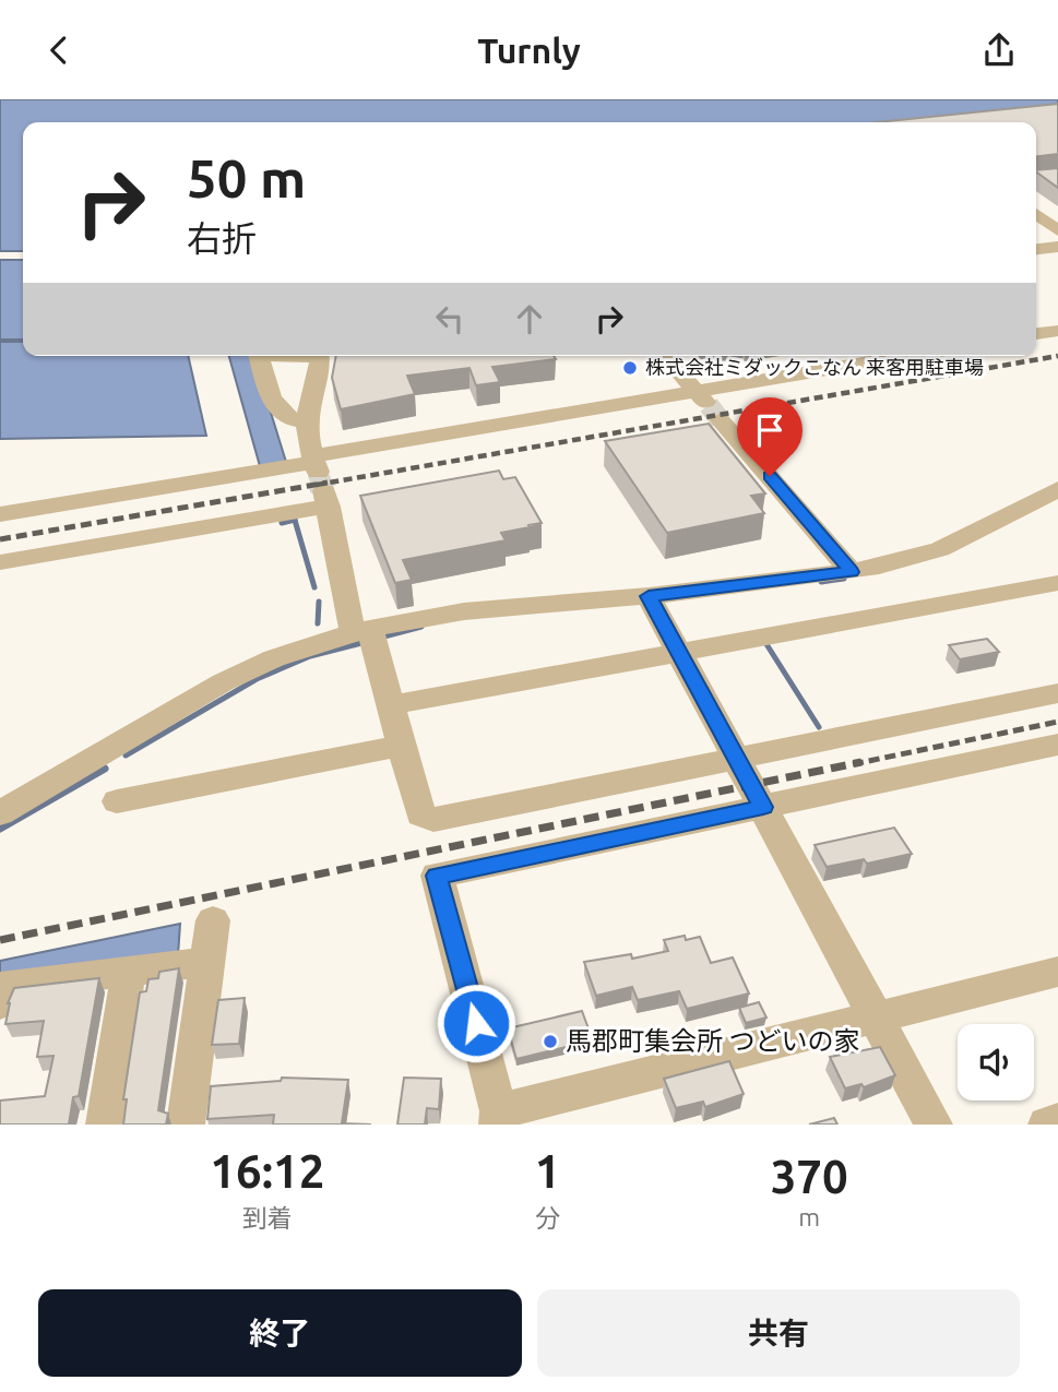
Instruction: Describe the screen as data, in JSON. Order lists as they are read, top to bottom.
{
  "places": ["株式会社ミダックこなん 来客用駐車場", "馬郡町集会所 つどいの家"],
  "page": {
    "header": "Turnly",
    "turn": ["50 m", "右折"],
    "eta": [
      "16:12",
      "到着",
      "1",
      "分",
      "370",
      "m"
    ],
    "buttons": ["終了", "共有"]
  }
}
